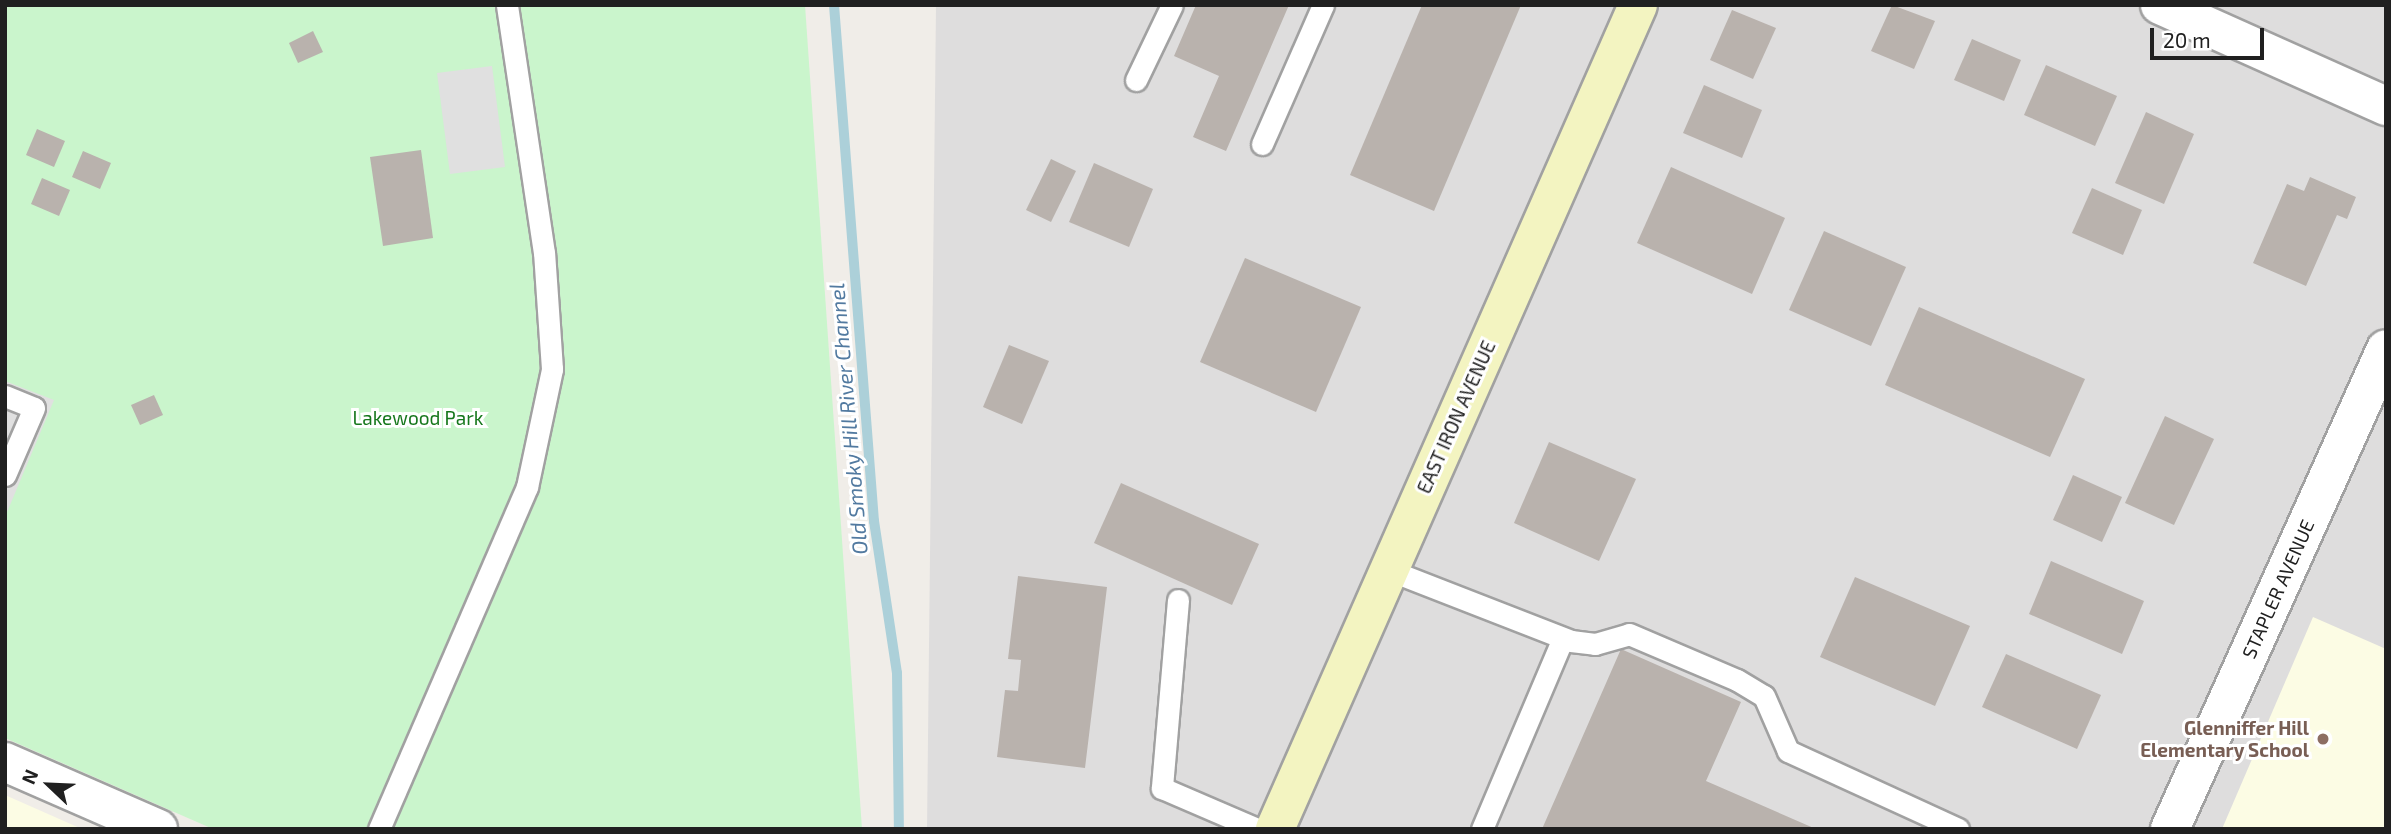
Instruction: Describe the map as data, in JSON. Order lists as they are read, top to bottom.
{
  "streets": {
    "street": ["EAST IRON AVENUE", "STAPLER AVENUE"]
  },
  "water": ["Old Smoky Hill River Channel"],
  "parks": ["Lakewood Park"],
  "places": ["Glenniffer Hill Elementary School"],
  "scale_bar": "20 m",
  "north": "top left"
}
